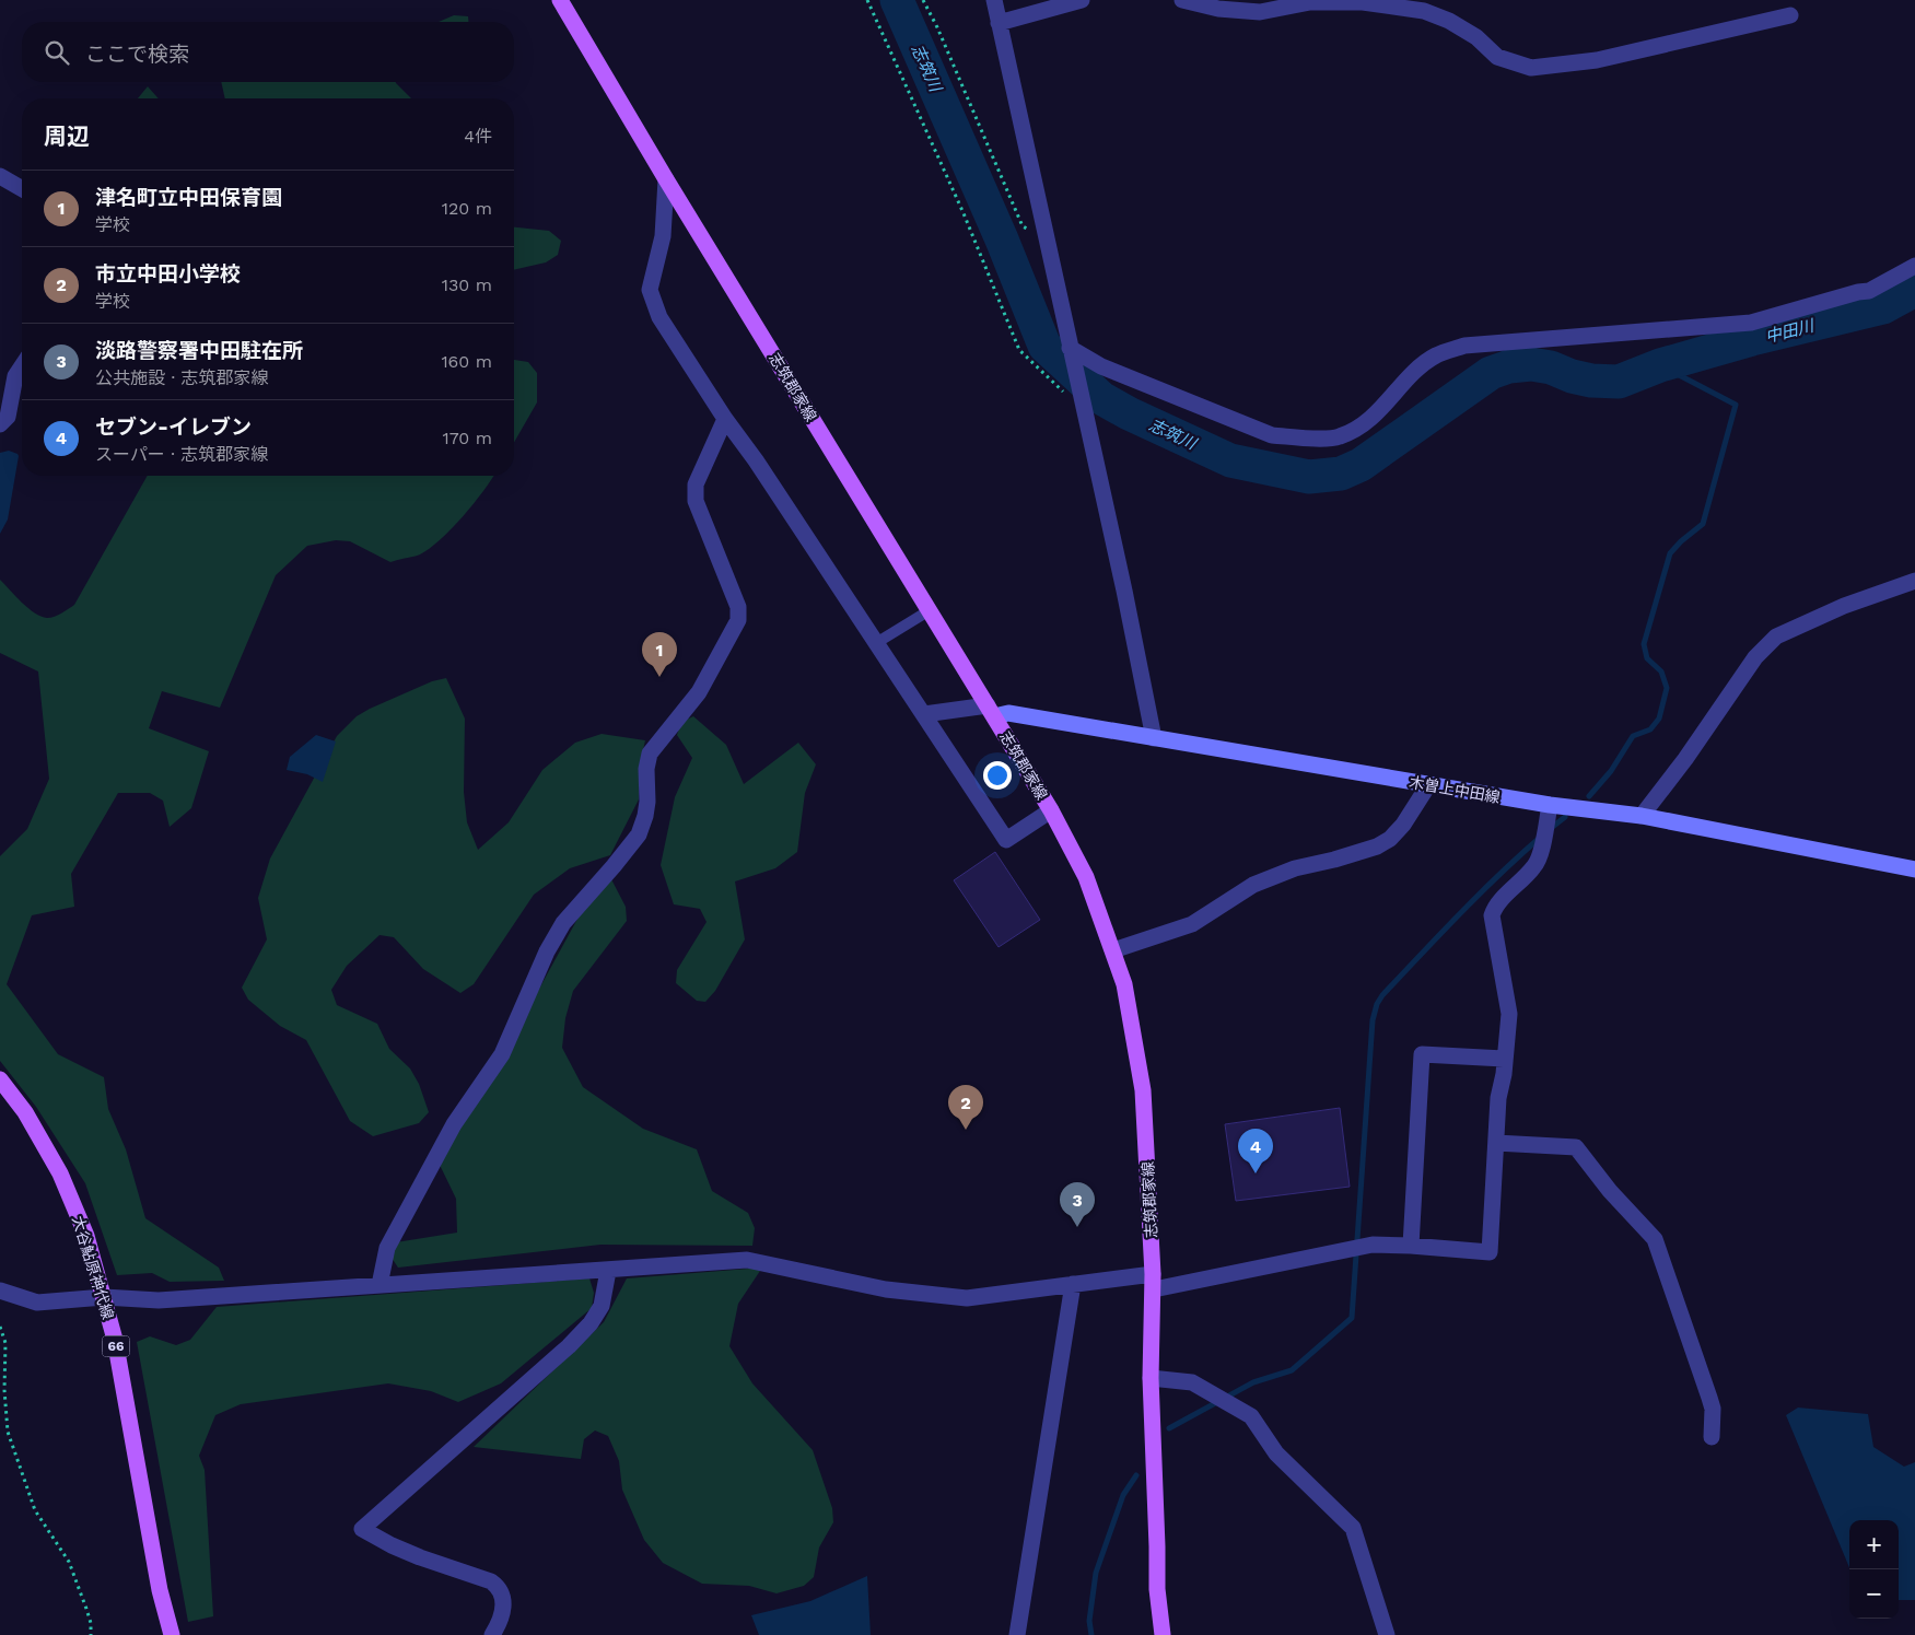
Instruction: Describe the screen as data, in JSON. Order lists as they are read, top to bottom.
{
  "streets": {
    "main road": [
      "志筑郡家線",
      "木曽上中田線",
      "大谷鮎原神代線",
      "66"
    ]
  },
  "crossings": [
    ["志筑郡家線", "木曽上中田線"]
  ],
  "water": ["志筑川", "中田川"],
  "page": {
    "search": "ここで検索",
    "heading": ["周辺", "4件"],
    "list": [
      {
        "mark": "1",
        "name": "津名町立中田保育園",
        "note": "学校",
        "value": "120 m"
      },
      {
        "mark": "2",
        "name": "市立中田小学校",
        "note": "学校",
        "value": "130 m"
      },
      {
        "mark": "3",
        "name": "淡路警察署中田駐在所",
        "note": "公共施設 · 志筑郡家線",
        "value": "160 m"
      },
      {
        "mark": "4",
        "name": "セブン-イレブン",
        "note": "スーパー · 志筑郡家線",
        "value": "170 m"
      }
    ],
    "pins": [
      "1",
      "2",
      "4",
      "3"
    ],
    "map_buttons": ["+", "−"]
  }
}
